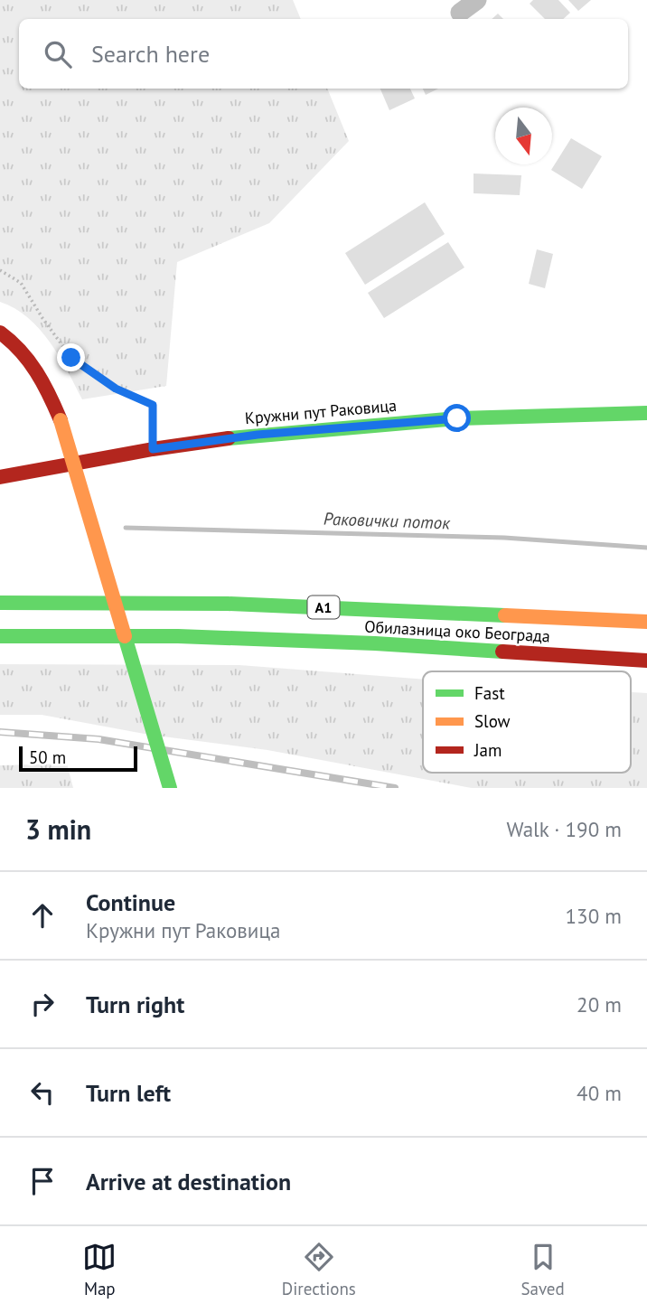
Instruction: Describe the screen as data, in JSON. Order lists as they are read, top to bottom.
{
  "streets": {
    "main road": ["Кружни пут Раковица", "A1", "Обилазница око Београда"]
  },
  "water": ["Раковички поток"],
  "legend": ["Fast", "Slow", "Jam"],
  "scale_bar": "50 m",
  "north": "bottom",
  "page": {
    "search": "Search here",
    "scale": "50 m",
    "heading": ["3 min", "Walk · 190 m"],
    "list": [
      ["Continue", "Кружни пут Раковица", "130 m"],
      ["Turn right", "20 m"],
      ["Turn left", "40 m"],
      "Arrive at destination"
    ],
    "nav": ["Map", "Directions", "Saved"]
  }
}
